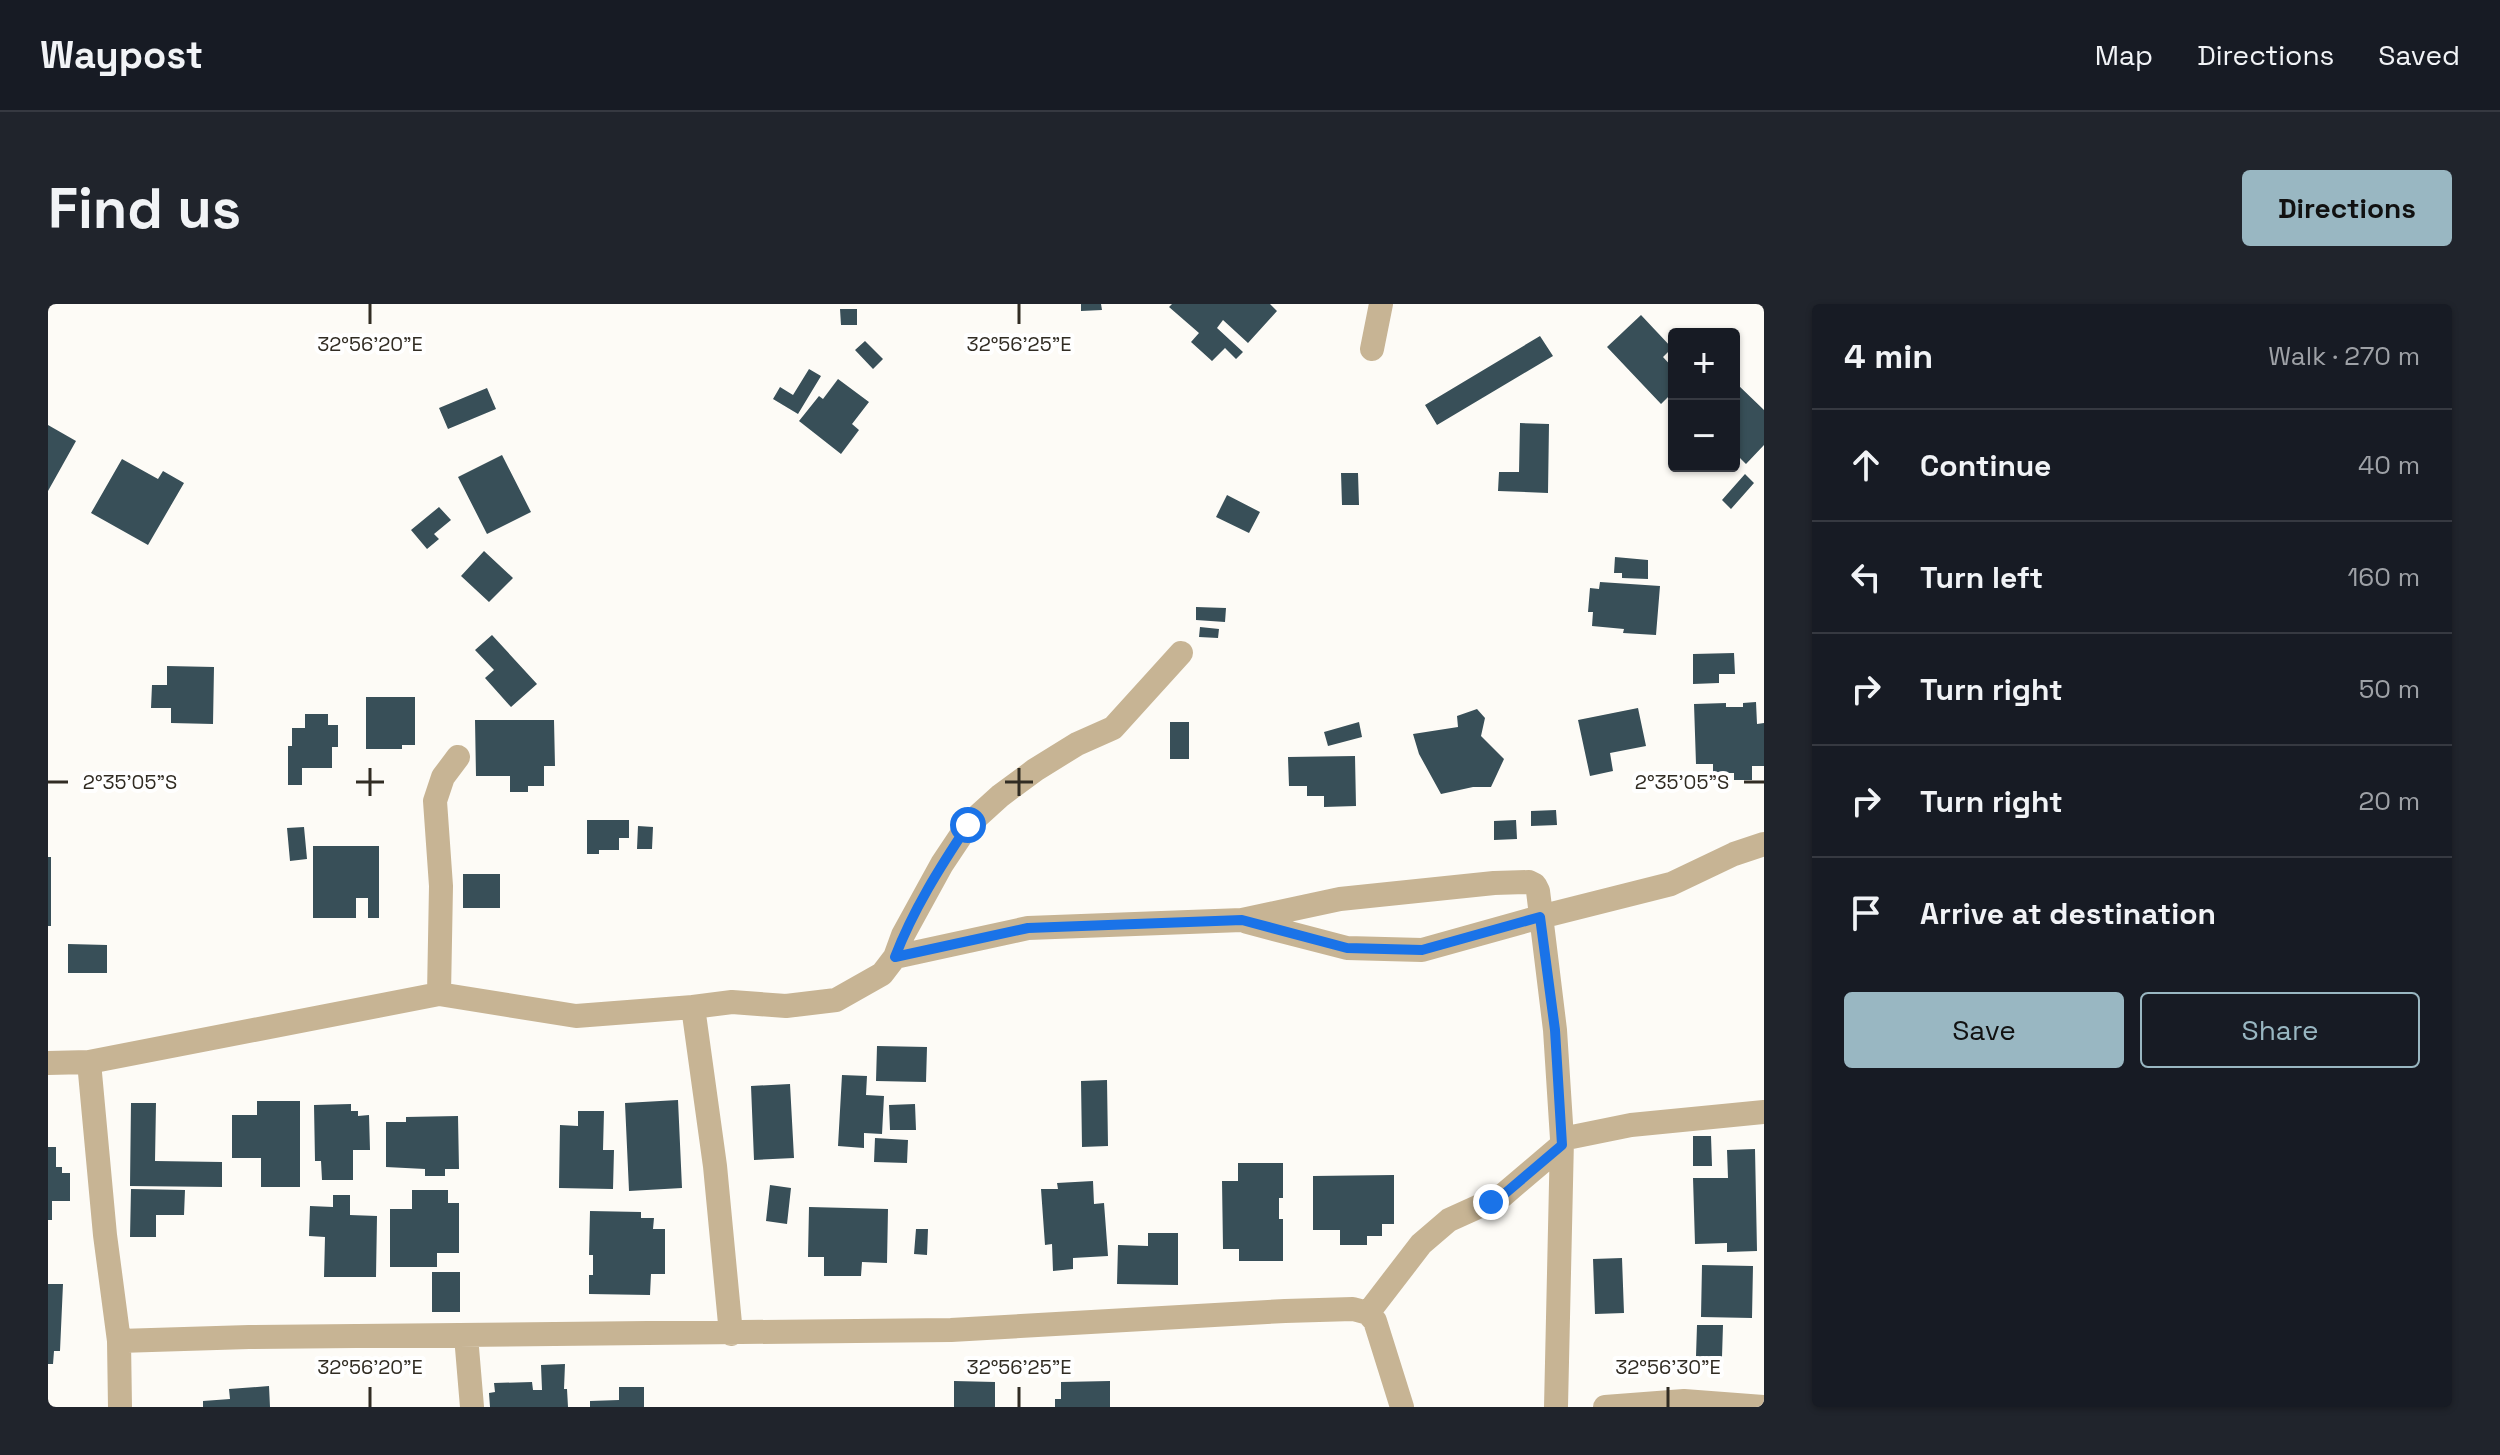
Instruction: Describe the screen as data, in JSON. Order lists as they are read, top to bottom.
{
  "page": {
    "header": "Waypost",
    "nav": ["Map", "Directions", "Saved"],
    "buttons": [
      "Directions",
      ["Save", "Share"]
    ],
    "title": "Find us",
    "heading": ["4 min", "Walk · 270 m"],
    "map_buttons": ["+", "−"],
    "list": [
      ["Continue", "40 m"],
      ["Turn left", "160 m"],
      ["Turn right", "50 m"],
      ["Turn right", "20 m"],
      "Arrive at destination"
    ]
  },
  "coordinates": [
    "32°56'20\"E",
    "32°56'25\"E",
    "2°35'05\"S",
    "32°56'30\"E"
  ]
}
